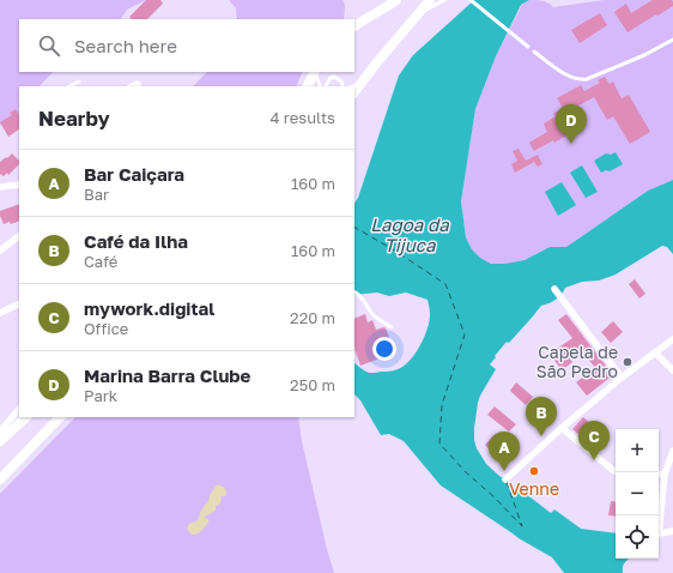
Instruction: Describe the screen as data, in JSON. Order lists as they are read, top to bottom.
{
  "water": ["Lagoa da Tijuca"],
  "places": ["Capela de São Pedro", "Venne"],
  "page": {
    "search": "Search here",
    "heading": ["Nearby", "4 results"],
    "pins": [
      "D",
      "B",
      "C",
      "A"
    ],
    "list": [
      {
        "mark": "A",
        "name": "Bar Caiçara",
        "note": "Bar",
        "value": "160 m"
      },
      {
        "mark": "B",
        "name": "Café da Ilha",
        "note": "Café",
        "value": "160 m"
      },
      {
        "mark": "C",
        "name": "mywork.digital",
        "note": "Office",
        "value": "220 m"
      },
      {
        "mark": "D",
        "name": "Marina Barra Clube",
        "note": "Park",
        "value": "250 m"
      }
    ],
    "map_buttons": ["+", "−"]
  }
}
